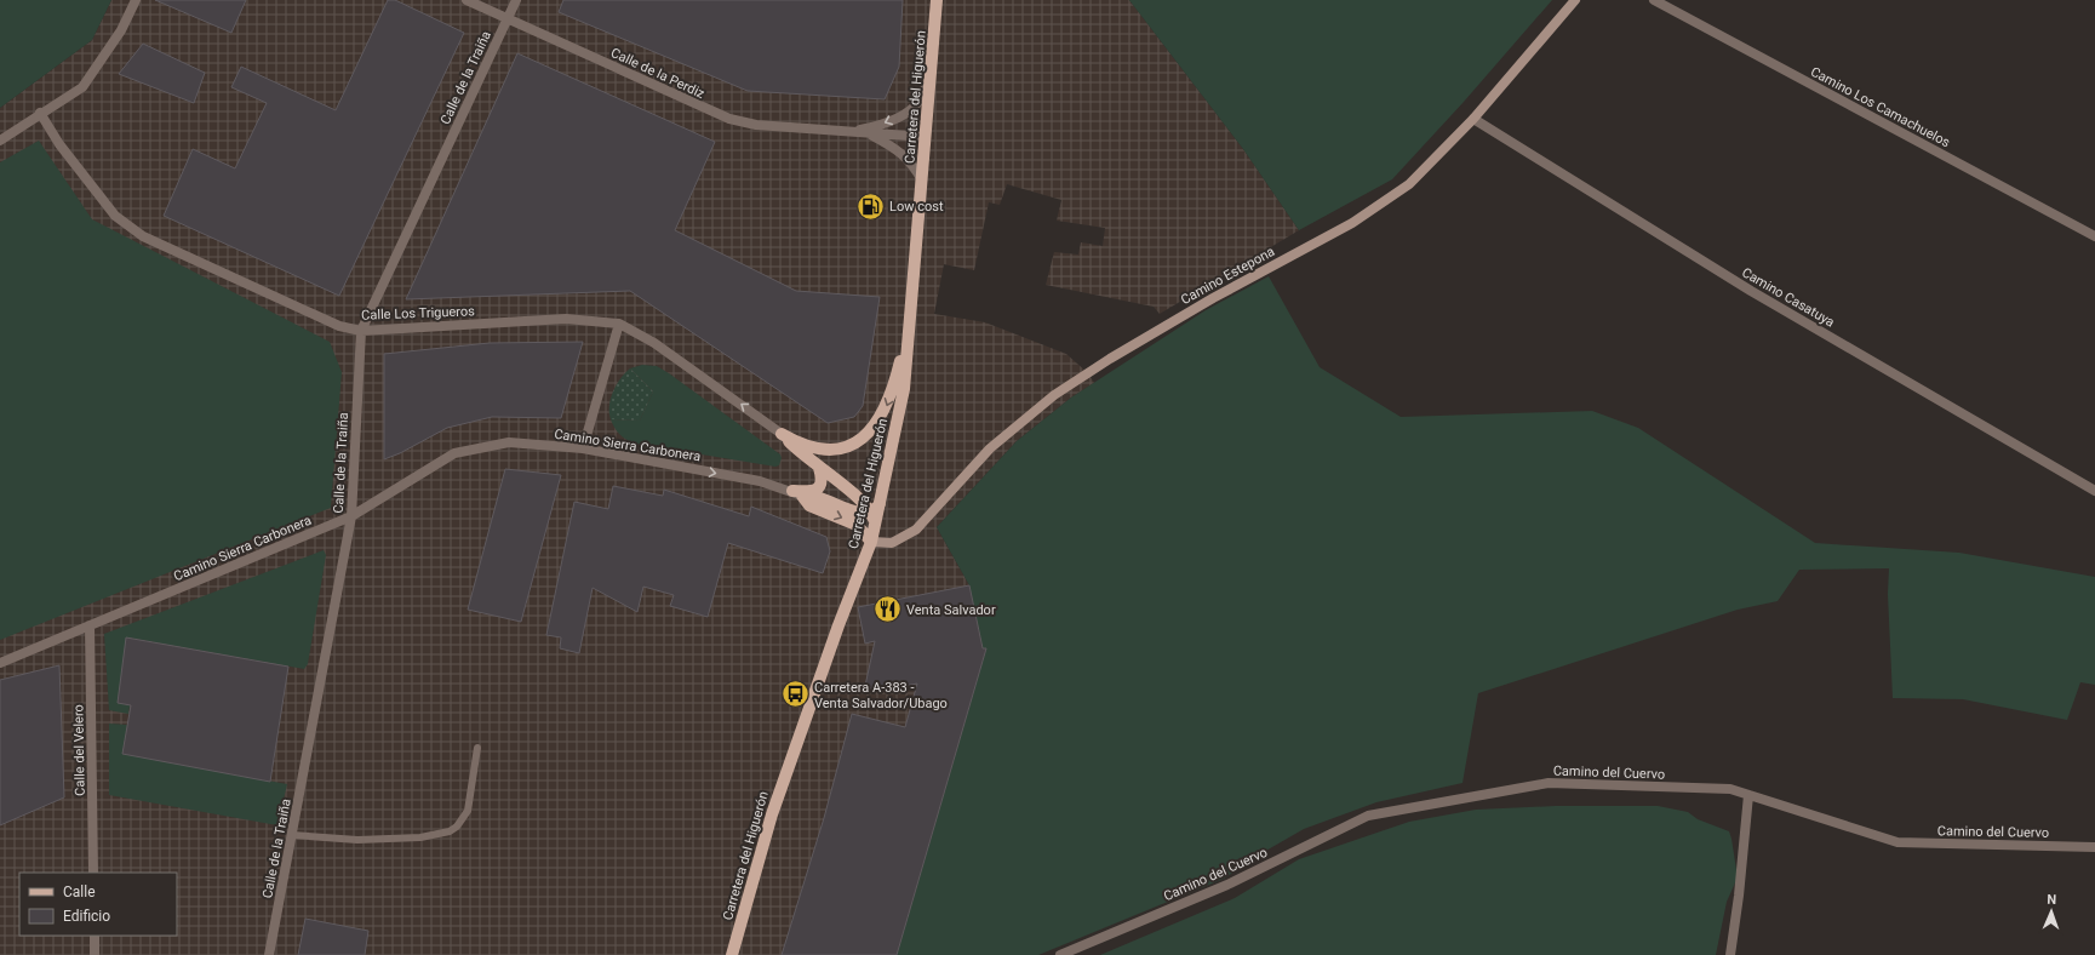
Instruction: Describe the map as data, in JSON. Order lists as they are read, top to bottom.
{
  "streets": {
    "main road": ["Carretera del Higuerón", "Camino Estepona"],
    "street": [
      "Calle de la Perdiz",
      "Calle de la Traiña",
      "Camino Los Camachuelos",
      "Camino Casatuya",
      "Calle Los Trigueros",
      "Camino Sierra Carbonera",
      "Calle del Velero",
      "Camino del Cuervo"
    ]
  },
  "crossings": [
    ["Calle de la Perdiz", "Calle de la Traiña"],
    ["Calle de la Perdiz", "Carretera del Higuerón"],
    ["Calle de la Traiña", "Calle Los Trigueros"],
    ["Calle de la Traiña", "Camino Sierra Carbonera"],
    ["Carretera del Higuerón", "Camino Estepona"],
    ["Camino Estepona", "Camino Casatuya"],
    ["Camino Sierra Carbonera", "Calle del Velero"]
  ],
  "places": {
    "fuel station": ["Low cost"],
    "restaurant": ["Venta Salvador"],
    "bus stop": ["Carretera A-383 - Venta Salvador/Ubago"]
  },
  "legend": ["Calle", "Edificio"],
  "north": "top"
}
